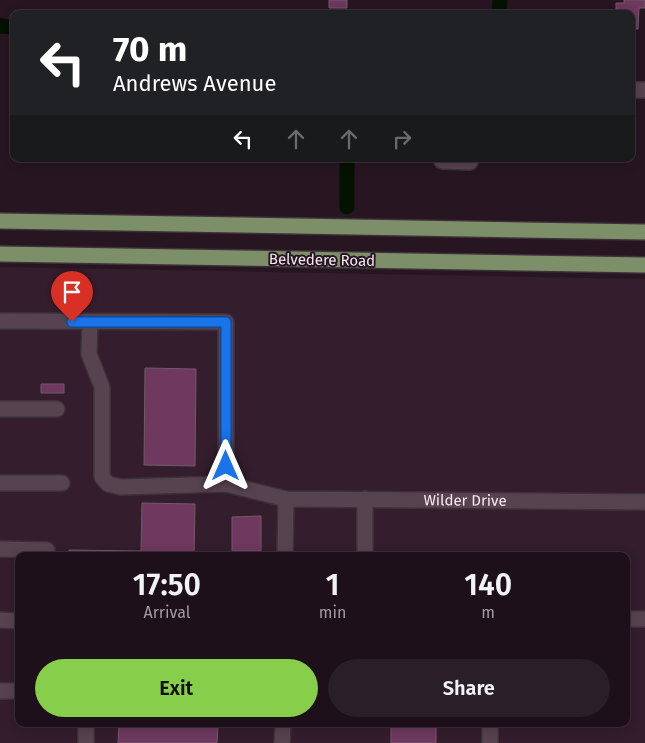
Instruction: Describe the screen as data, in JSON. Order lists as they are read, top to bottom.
{
  "streets": {
    "main road": ["Belvedere Road"],
    "street": ["Wilder Drive"]
  },
  "page": {
    "turn": ["70 m", "Andrews Avenue"],
    "eta": [
      "17:50",
      "Arrival",
      "1",
      "min",
      "140",
      "m"
    ],
    "buttons": ["Exit", "Share"]
  }
}
